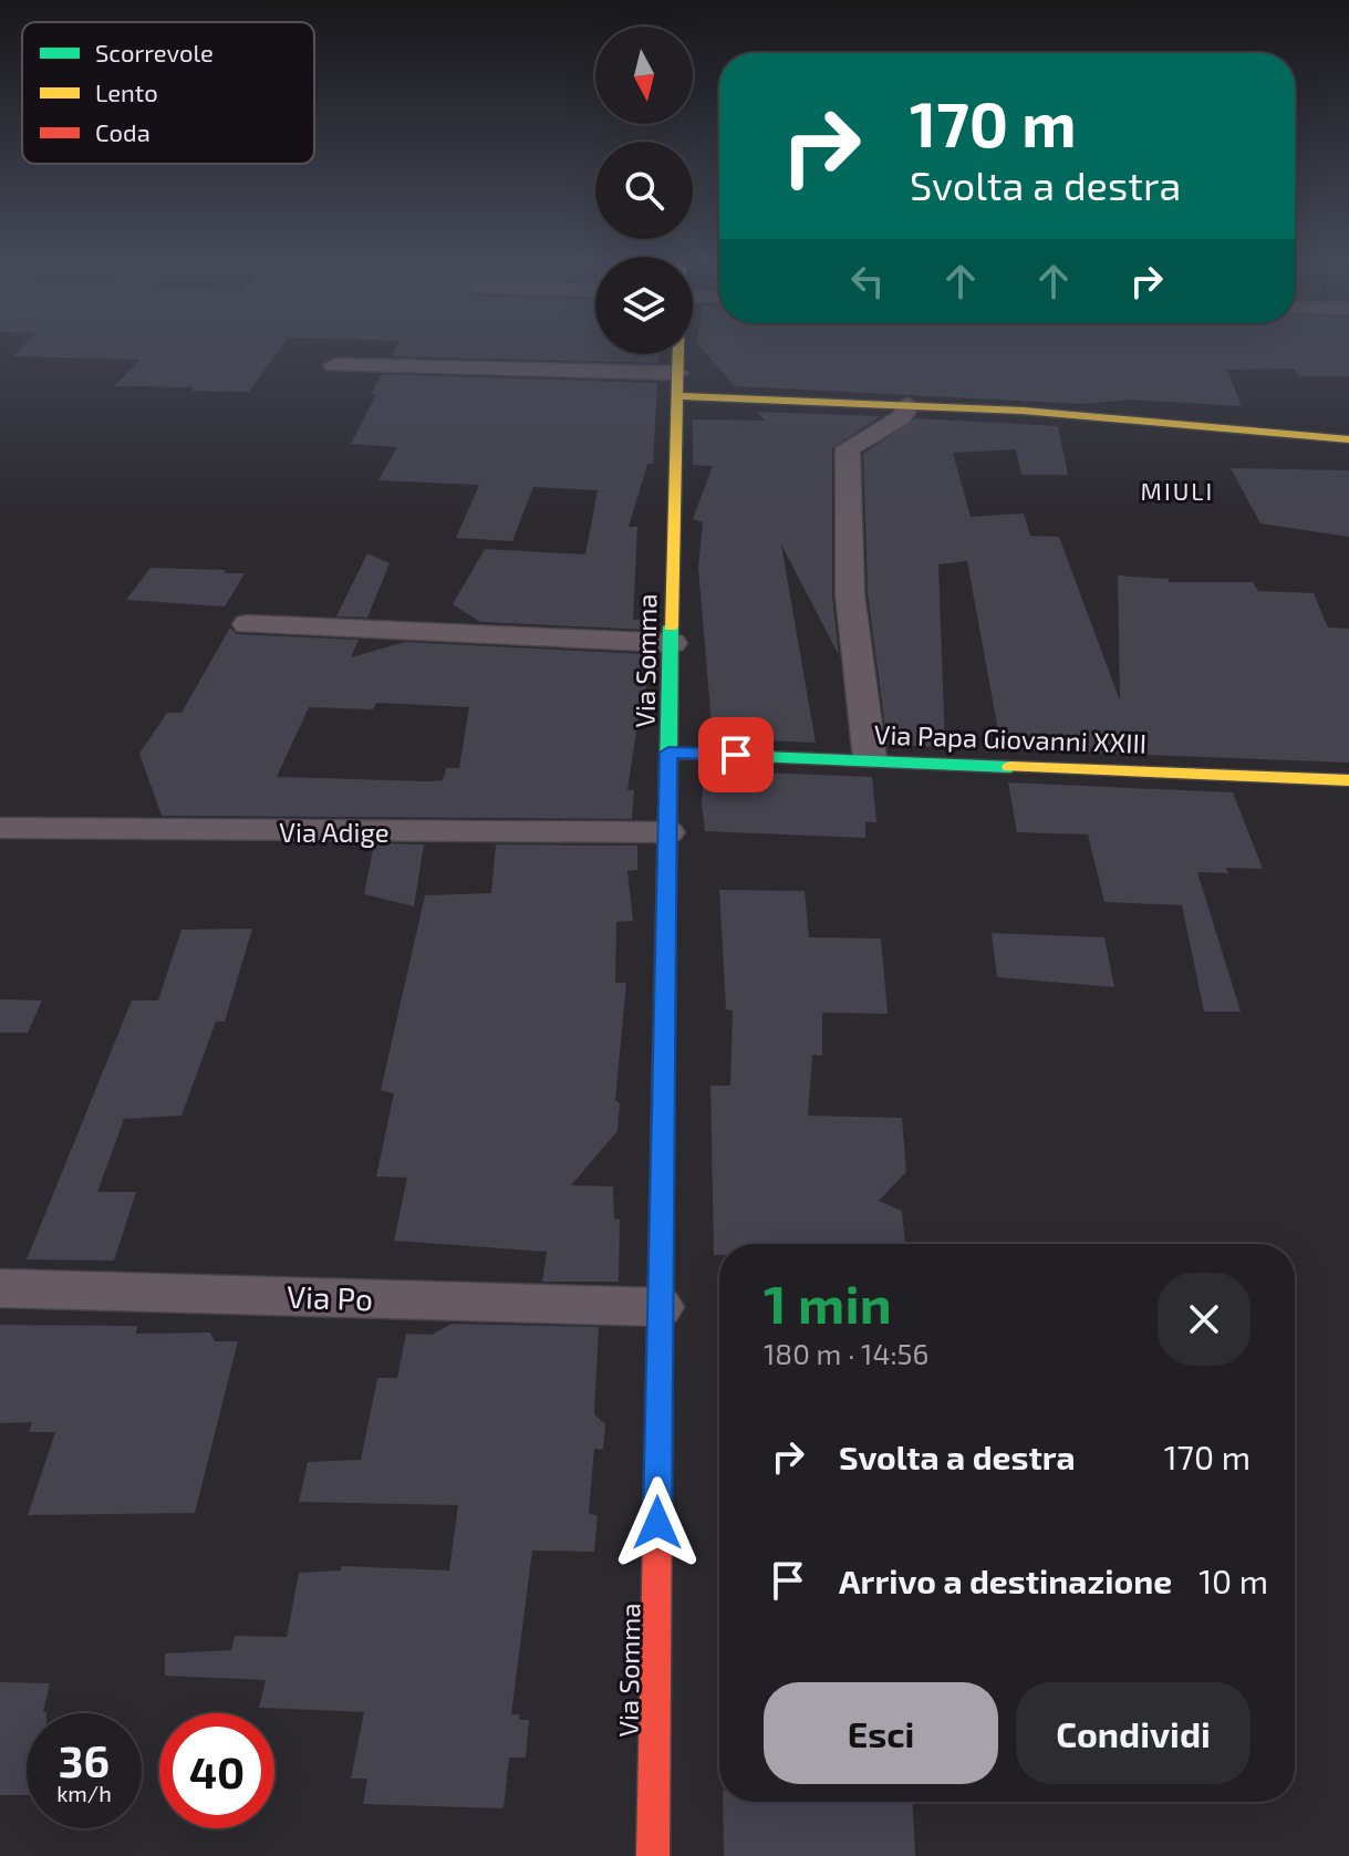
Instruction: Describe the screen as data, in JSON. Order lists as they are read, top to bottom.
{
  "streets": {
    "street": [
      "Via Somma",
      "Via Papa Giovanni XXIII",
      "Via Adige",
      "Via Po"
    ]
  },
  "crossings": [
    ["Via Somma", "Via Papa Giovanni XXIII"],
    ["Via Somma", "Via Adige"],
    ["Via Somma", "Via Po"]
  ],
  "districts": ["MIULI"],
  "legend": ["Scorrevole", "Lento", "Coda"],
  "north": "bottom",
  "page": {
    "turn": ["170 m", "Svolta a destra"],
    "heading": ["1 min", "180 m · 14:56"],
    "list": [
      {
        "name": "Svolta a destra",
        "value": "170 m"
      },
      {
        "name": "Arrivo a destinazione",
        "value": "10 m"
      }
    ],
    "buttons": ["Esci", "Condividi"],
    "speed": "36 km/h",
    "limit": "40"
  }
}
